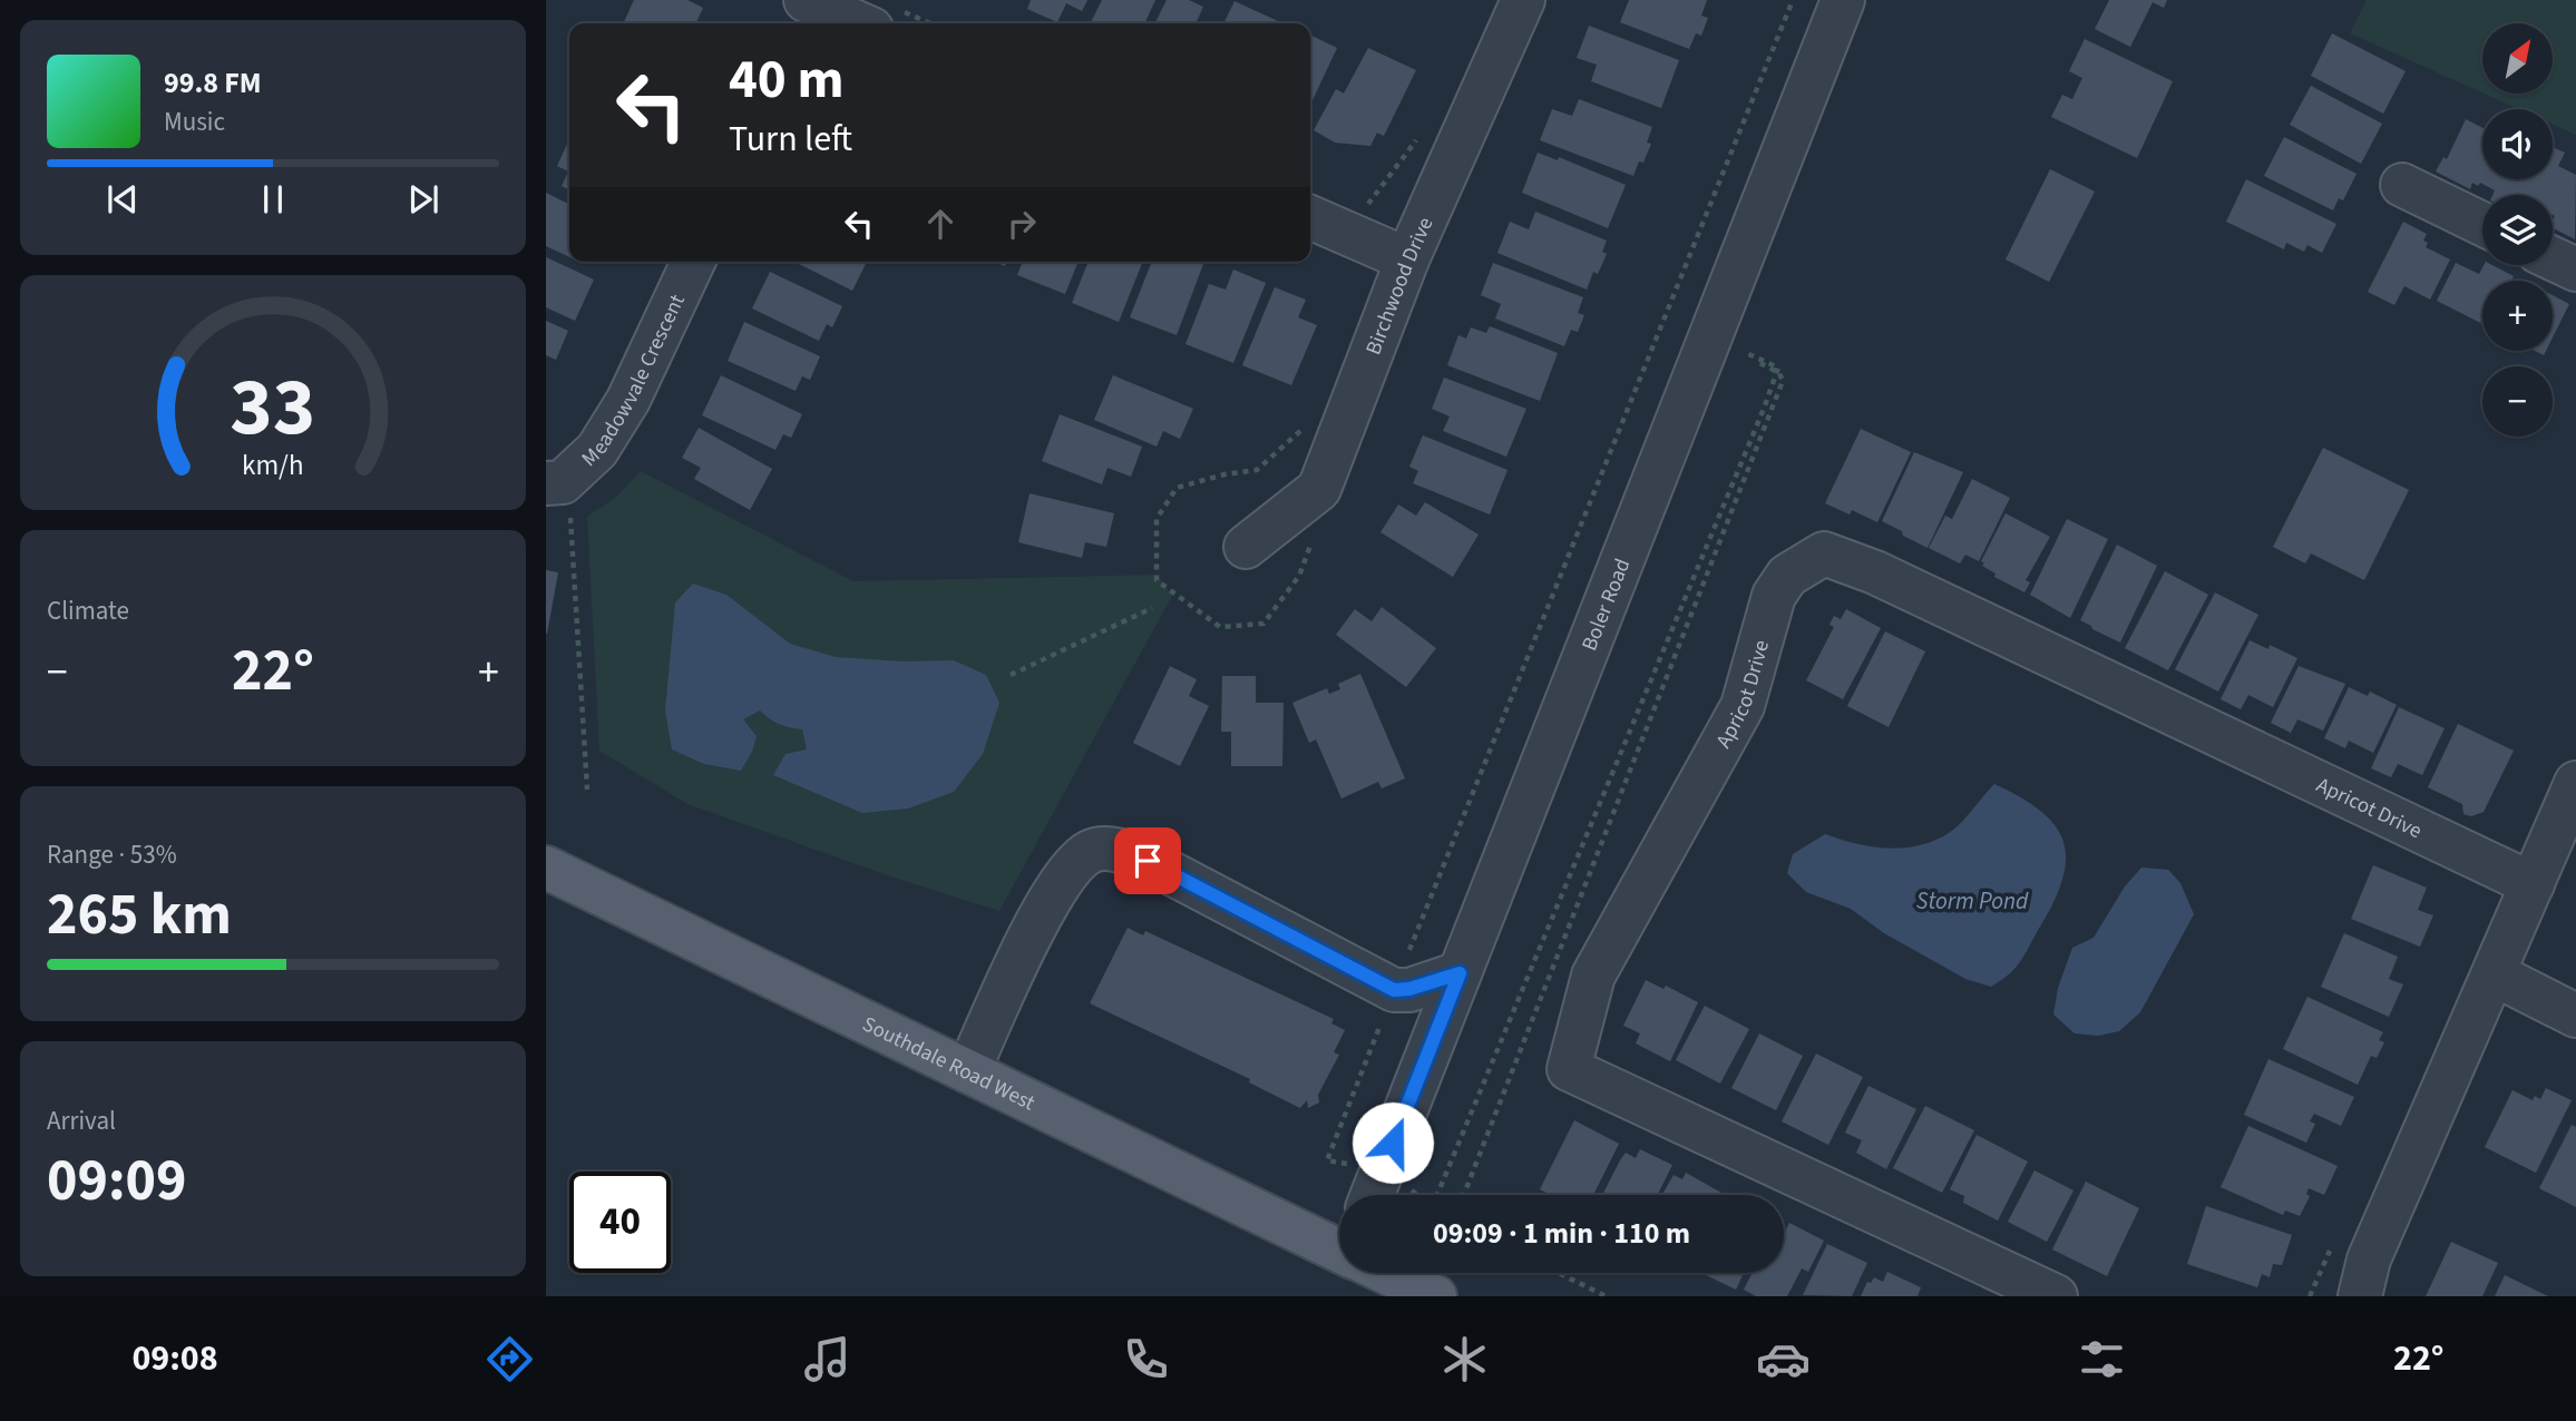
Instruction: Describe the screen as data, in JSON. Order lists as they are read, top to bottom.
{
  "streets": {
    "main road": ["Southdale Road West"],
    "street": [
      "Birchwood Drive",
      "Meadowvale Crescent",
      "Boler Road",
      "Apricot Drive"
    ]
  },
  "water": ["Storm Pond"],
  "north": "top right",
  "page": {
    "map_buttons": ["+", "−"],
    "turn": ["40 m", "Turn left"],
    "song": ["99.8 FM", "Music"],
    "tile": [
      "Climate",
      ["Range · 53%", "265 km"],
      ["Arrival", "09:09"]
    ],
    "heat": ["−", "22°", "+"],
    "limit": "40",
    "trip": "09:09 · 1 min · 110 m",
    "tabs": ["09:08", "22°"],
    "gauge": ["33", "km/h"]
  }
}
